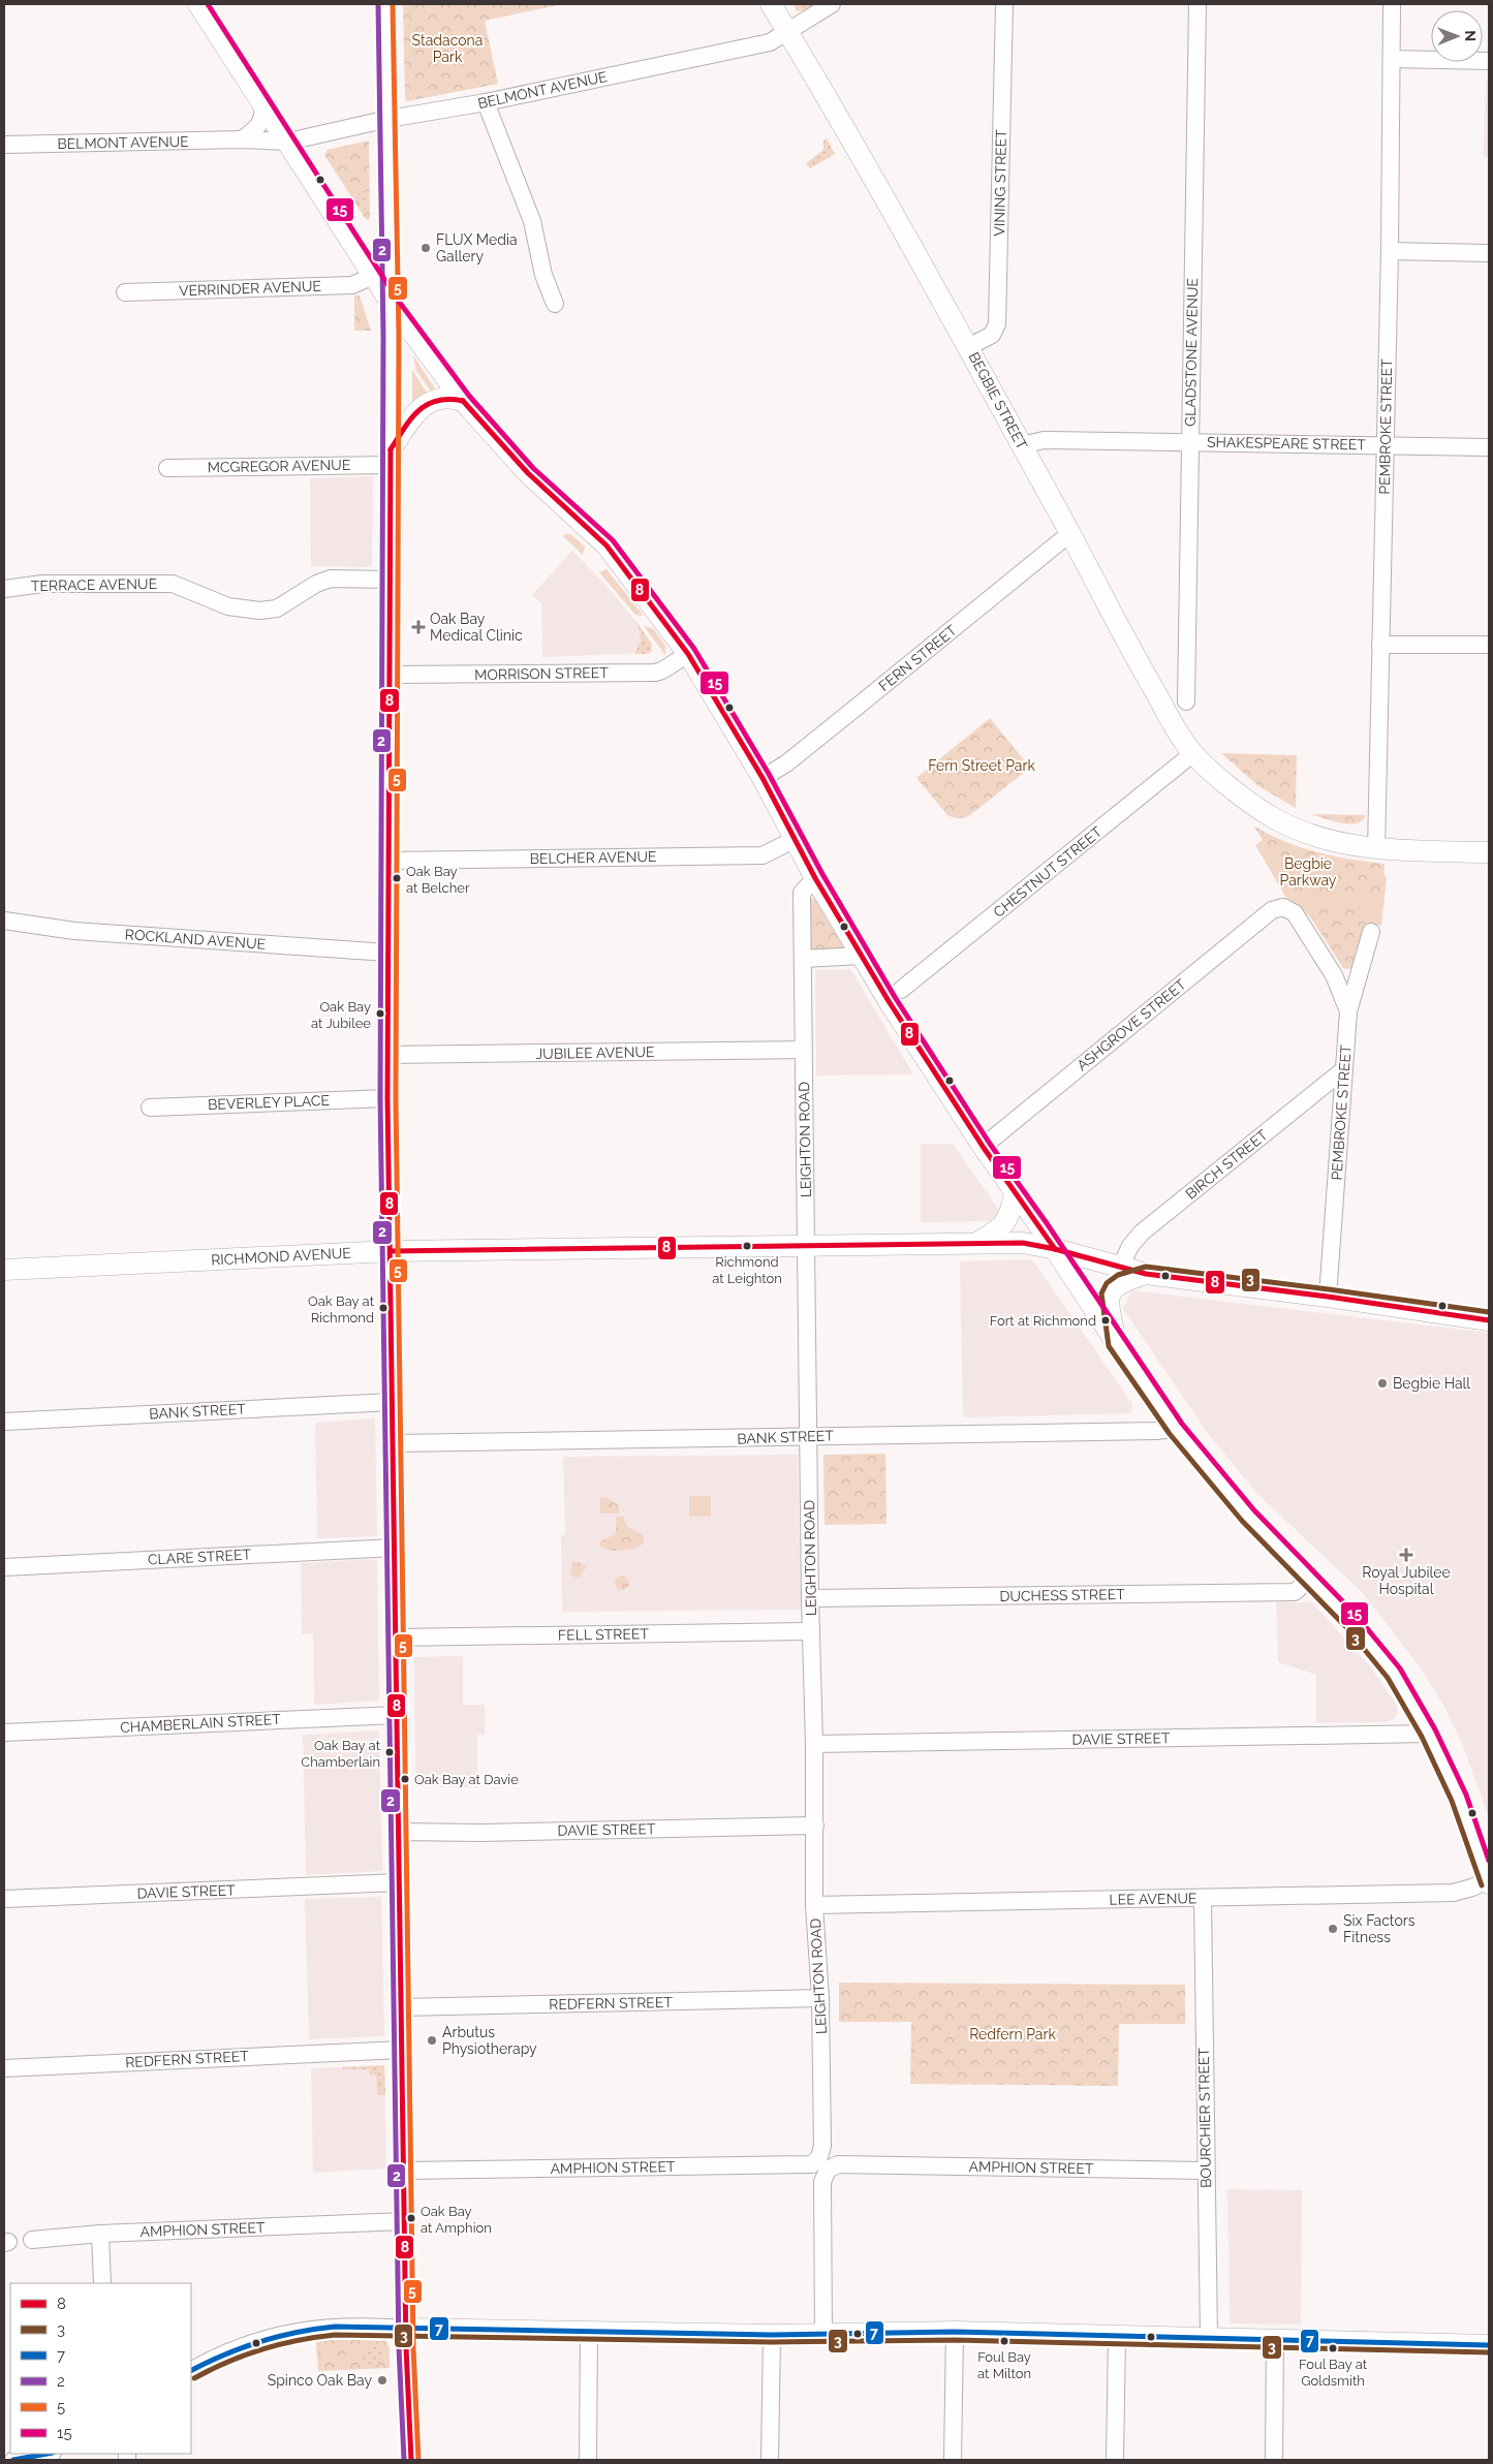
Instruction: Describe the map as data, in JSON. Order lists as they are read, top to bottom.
{
  "streets": {
    "main road": ["BEGBIE STREET", "RICHMOND AVENUE"],
    "street": [
      "BELMONT AVENUE",
      "VINING STREET",
      "VERRINDER AVENUE",
      "GLADSTONE AVENUE",
      "PEMBROKE STREET",
      "SHAKESPEARE STREET",
      "MCGREGOR AVENUE",
      "TERRACE AVENUE",
      "FERN STREET",
      "MORRISON STREET",
      "BELCHER AVENUE",
      "CHESTNUT STREET",
      "ROCKLAND AVENUE",
      "ASHGROVE STREET",
      "JUBILEE AVENUE",
      "BEVERLEY PLACE",
      "LEIGHTON ROAD",
      "BIRCH STREET",
      "BANK STREET",
      "CLARE STREET",
      "DUCHESS STREET",
      "FELL STREET",
      "CHAMBERLAIN STREET",
      "DAVIE STREET",
      "LEE AVENUE",
      "REDFERN STREET",
      "BOURCHIER STREET",
      "AMPHION STREET"
    ]
  },
  "crossings": [
    ["BELMONT AVENUE", "BEGBIE STREET"],
    ["VINING STREET", "BEGBIE STREET"],
    ["GLADSTONE AVENUE", "SHAKESPEARE STREET"],
    ["BEGBIE STREET", "PEMBROKE STREET"],
    ["BEGBIE STREET", "SHAKESPEARE STREET"],
    ["BEGBIE STREET", "FERN STREET"],
    ["BEGBIE STREET", "CHESTNUT STREET"],
    ["PEMBROKE STREET", "SHAKESPEARE STREET"],
    ["PEMBROKE STREET", "ASHGROVE STREET"],
    ["PEMBROKE STREET", "BIRCH STREET"],
    ["PEMBROKE STREET", "RICHMOND AVENUE"],
    ["JUBILEE AVENUE", "LEIGHTON ROAD"],
    ["LEIGHTON ROAD", "RICHMOND AVENUE"],
    ["LEIGHTON ROAD", "BANK STREET"],
    ["LEIGHTON ROAD", "DUCHESS STREET"],
    ["LEIGHTON ROAD", "FELL STREET"],
    ["LEIGHTON ROAD", "DAVIE STREET"],
    ["LEIGHTON ROAD", "LEE AVENUE"],
    ["LEIGHTON ROAD", "REDFERN STREET"],
    ["LEIGHTON ROAD", "AMPHION STREET"],
    ["BIRCH STREET", "RICHMOND AVENUE"],
    ["LEE AVENUE", "BOURCHIER STREET"],
    ["BOURCHIER STREET", "AMPHION STREET"]
  ],
  "parks": [
    "Stadacona Park",
    "Fern Street Park",
    "Begbie Parkway",
    "Redfern Park"
  ],
  "places": {
    "other": [
      "FLUX Media Gallery",
      "Oak Bay at Belcher",
      "Oak Bay at Jubilee",
      "Richmond at Leighton",
      "Oak Bay at Richmond",
      "Fort at Richmond",
      "Begbie Hall",
      "Oak Bay at Chamberlain",
      "Oak Bay at Davie",
      "Six Factors Fitness",
      "Arbutus Physiotherapy",
      "Oak Bay at Amphion",
      "Foul Bay at Milton",
      "Foul Bay at Goldsmith",
      "Spinco Oak Bay"
    ],
    "health": ["Oak Bay Medical Clinic", "Royal Jubilee Hospital"]
  },
  "lines": [
    "transit line 2",
    "transit line 5",
    "transit line 15",
    "transit line 8",
    "transit line 3",
    "transit line 7"
  ],
  "legend": [
    "8",
    "3",
    "7",
    "2",
    "5",
    "15"
  ],
  "north": "right"
}
